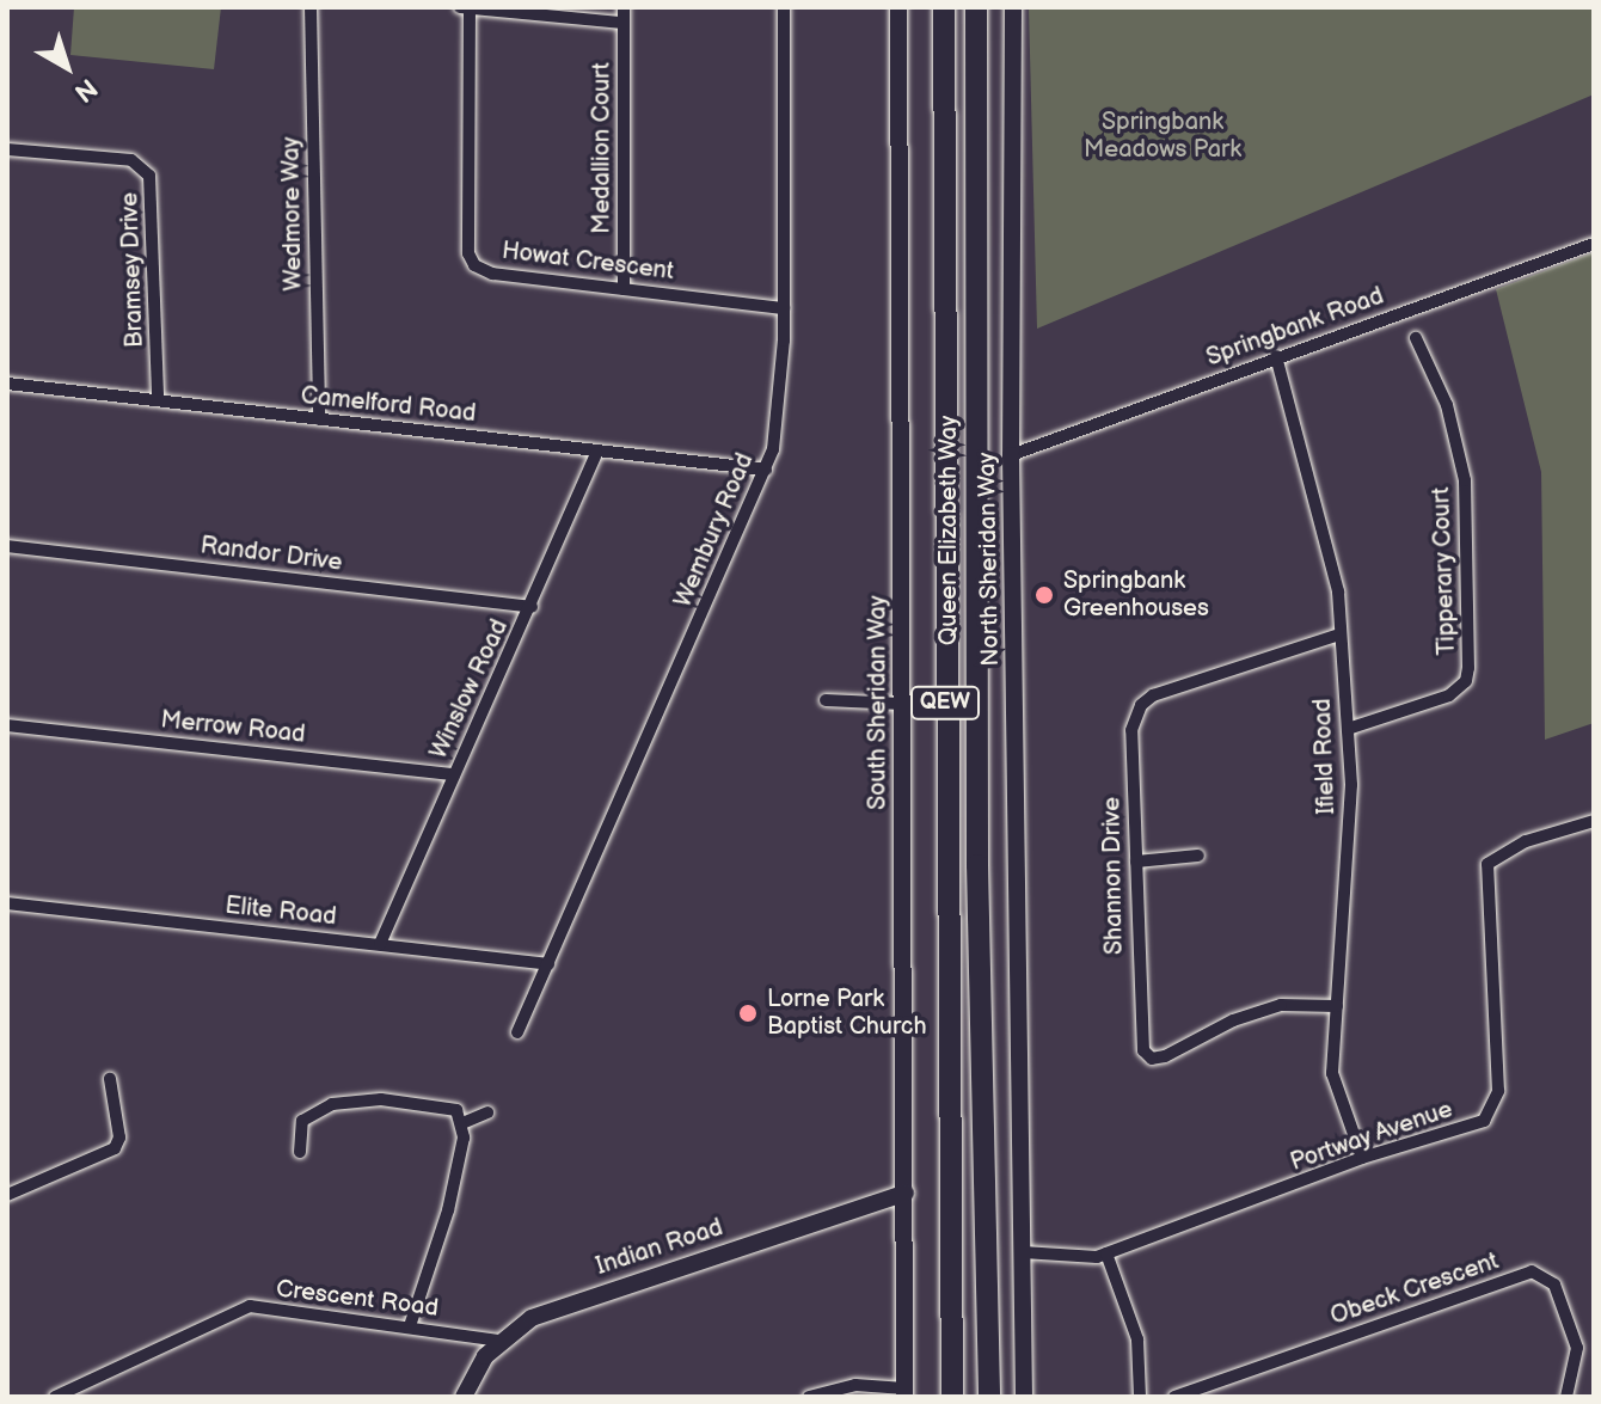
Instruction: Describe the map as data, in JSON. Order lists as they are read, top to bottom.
{
  "streets": {
    "highway": ["Queen Elizabeth Way", "QEW"],
    "street": [
      "Medallion Court",
      "Wedmore Way",
      "Howat Crescent",
      "Bramsey Drive",
      "Springbank Road",
      "Camelford Road",
      "Wembury Road",
      "Randor Drive",
      "North Sheridan Way",
      "Tipperary Court",
      "Winslow Road",
      "South Sheridan Way",
      "Merrow Road",
      "Ifield Road",
      "Shannon Drive",
      "Elite Road",
      "Portway Avenue",
      "Indian Road",
      "Obeck Crescent",
      "Crescent Road"
    ]
  },
  "crossings": [
    ["Medallion Court", "Howat Crescent"],
    ["Wedmore Way", "Camelford Road"],
    ["Howat Crescent", "Wembury Road"],
    ["Bramsey Drive", "Camelford Road"],
    ["Springbank Road", "North Sheridan Way"],
    ["Springbank Road", "Ifield Road"],
    ["Camelford Road", "Wembury Road"],
    ["Camelford Road", "Winslow Road"],
    ["Wembury Road", "Elite Road"],
    ["Randor Drive", "Winslow Road"],
    ["North Sheridan Way", "Portway Avenue"],
    ["Tipperary Court", "Ifield Road"],
    ["Winslow Road", "Merrow Road"],
    ["Winslow Road", "Elite Road"],
    ["South Sheridan Way", "Indian Road"],
    ["Ifield Road", "Shannon Drive"],
    ["Ifield Road", "Portway Avenue"],
    ["Indian Road", "Crescent Road"]
  ],
  "parks": ["Springbank Meadows Park"],
  "places": ["Springbank Greenhouses", "Lorne Park Baptist Church"],
  "north": "bottom right"
}
